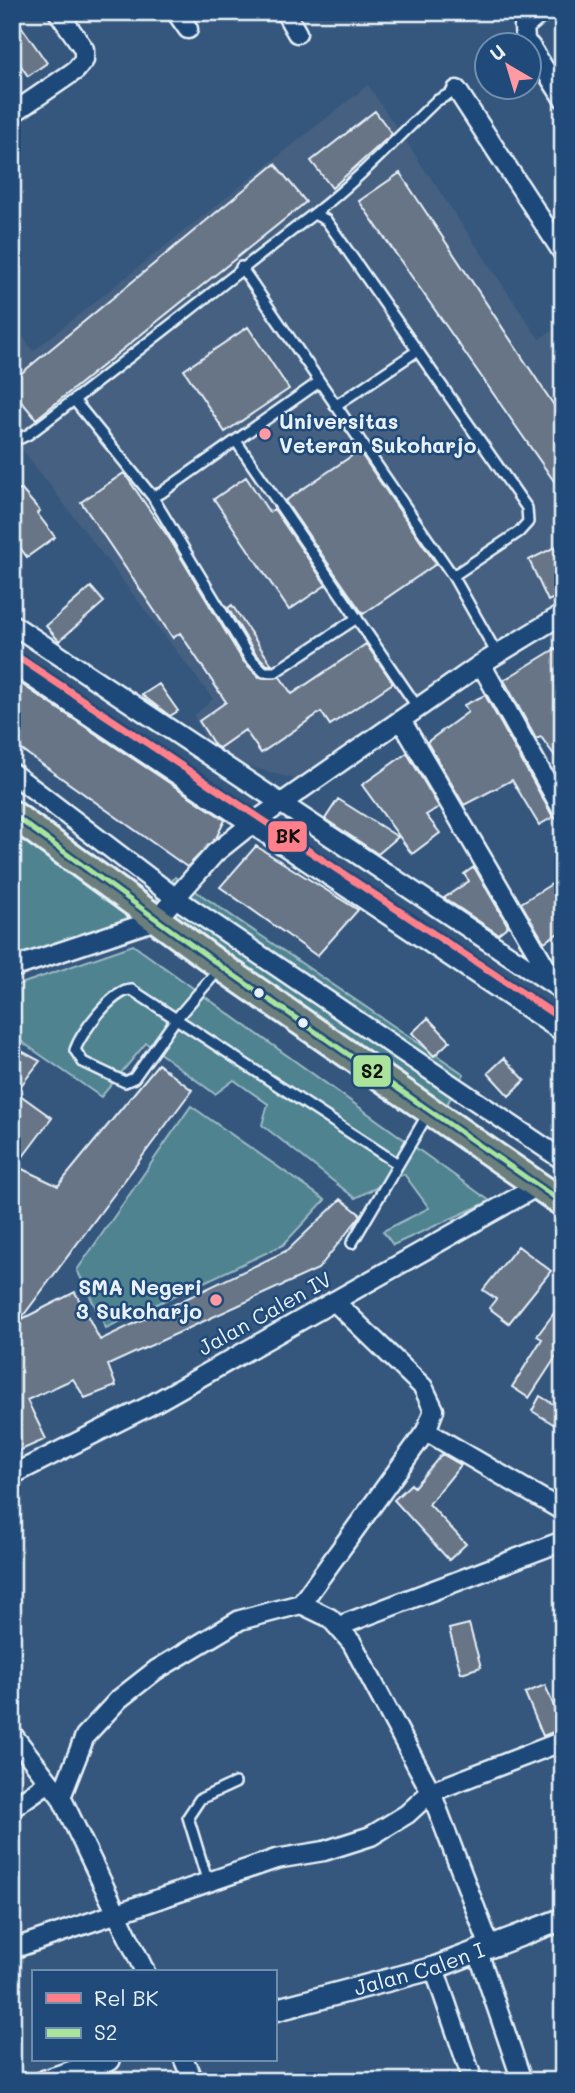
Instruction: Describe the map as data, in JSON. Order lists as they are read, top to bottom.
{
  "streets": {
    "street": ["Jalan Calen IV", "Jalan Calen I"]
  },
  "places": ["Universitas Veteran Sukoharjo", "SMA Negeri 3 Sukoharjo"],
  "lines": ["rail line BK", "transit line S2"],
  "legend": ["Rel BK", "S2"],
  "north": "top left"
}
